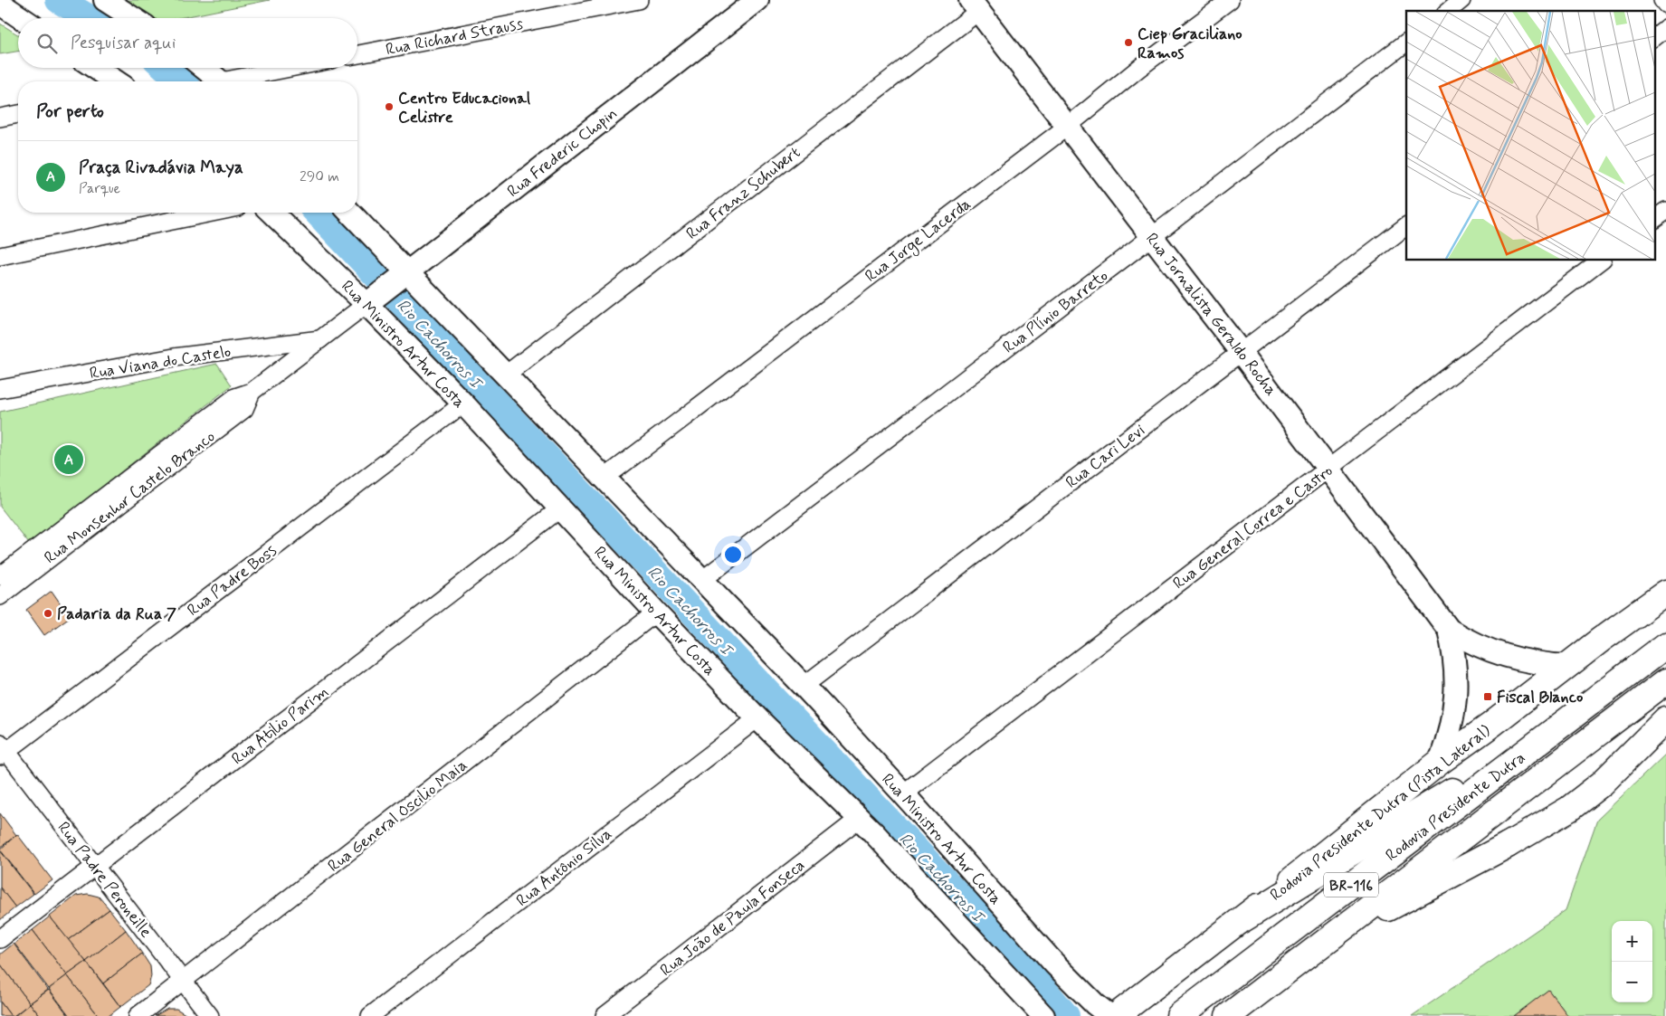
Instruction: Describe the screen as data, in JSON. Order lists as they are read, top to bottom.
{
  "streets": {
    "highway": ["Rodovia Presidente Dutra", "Rodovia Presidente Dutra (Pista Lateral)", "BR-116"],
    "street": [
      "Rua Richard Strauss",
      "Rua Frederic Chopin",
      "Rua Franz Schubert",
      "Rua Jorge Lacerda",
      "Rua Plínio Barreto",
      "Rua Jornalista Geraldo Rocha",
      "Rua Ministro Artur Costa",
      "Rua Viana do Castelo",
      "Rua Cari Levi",
      "Rua Monsenhor Castelo Branco",
      "Rua General Correa e Castro",
      "Rua Padre Boss",
      "Rua Atilio Parim",
      "Rua General Oscilio Maia",
      "Rua Antônio Silva",
      "Rua Padre Peroneille",
      "Rua João de Paula Fonseca"
    ]
  },
  "crossings": [
    ["Rua Frederic Chopin", "Rua Ministro Artur Costa"],
    ["Rua Frederic Chopin", "Rua Monsenhor Castelo Branco"],
    ["Rua Franz Schubert", "Rua Jornalista Geraldo Rocha"],
    ["Rua Franz Schubert", "Rua Ministro Artur Costa"],
    ["Rua Jorge Lacerda", "Rua Jornalista Geraldo Rocha"],
    ["Rua Jorge Lacerda", "Rua Ministro Artur Costa"],
    ["Rua Plínio Barreto", "Rua Jornalista Geraldo Rocha"],
    ["Rua Plínio Barreto", "Rua Ministro Artur Costa"],
    ["Rua Jornalista Geraldo Rocha", "Rua Cari Levi"],
    ["Rua Jornalista Geraldo Rocha", "Rua General Correa e Castro"],
    ["Rua Jornalista Geraldo Rocha", "Rodovia Presidente Dutra (Pista Lateral)"],
    ["Rua Ministro Artur Costa", "Rua Cari Levi"],
    ["Rua Ministro Artur Costa", "Rua Monsenhor Castelo Branco"],
    ["Rua Ministro Artur Costa", "Rua General Correa e Castro"],
    ["Rua Ministro Artur Costa", "Rua Padre Boss"],
    ["Rua Ministro Artur Costa", "Rua Atilio Parim"],
    ["Rua Ministro Artur Costa", "Rua General Oscilio Maia"],
    ["Rua Ministro Artur Costa", "Rua Antônio Silva"],
    ["Rua Ministro Artur Costa", "Rua João de Paula Fonseca"],
    ["Rua Viana do Castelo", "Rua Monsenhor Castelo Branco"],
    ["Rua Padre Boss", "Rua Padre Peroneille"],
    ["Rua Atilio Parim", "Rua Padre Peroneille"],
    ["Rua General Oscilio Maia", "Rua Padre Peroneille"]
  ],
  "water": ["Rio Cachorros I"],
  "places": {
    "other": ["Ciep Graciliano Ramos", "Centro Educacional Celistre", "Padaria da Rua 7"],
    "transit": ["Fiscal Blanco"]
  },
  "page": {
    "search": "Pesquisar aqui",
    "heading": "Por perto",
    "list": [
      {
        "mark": "A",
        "name": "Praça Rivadávia Maya",
        "note": "Parque",
        "value": "290 m"
      }
    ],
    "pins": "A",
    "map_buttons": ["+", "−"]
  }
}
